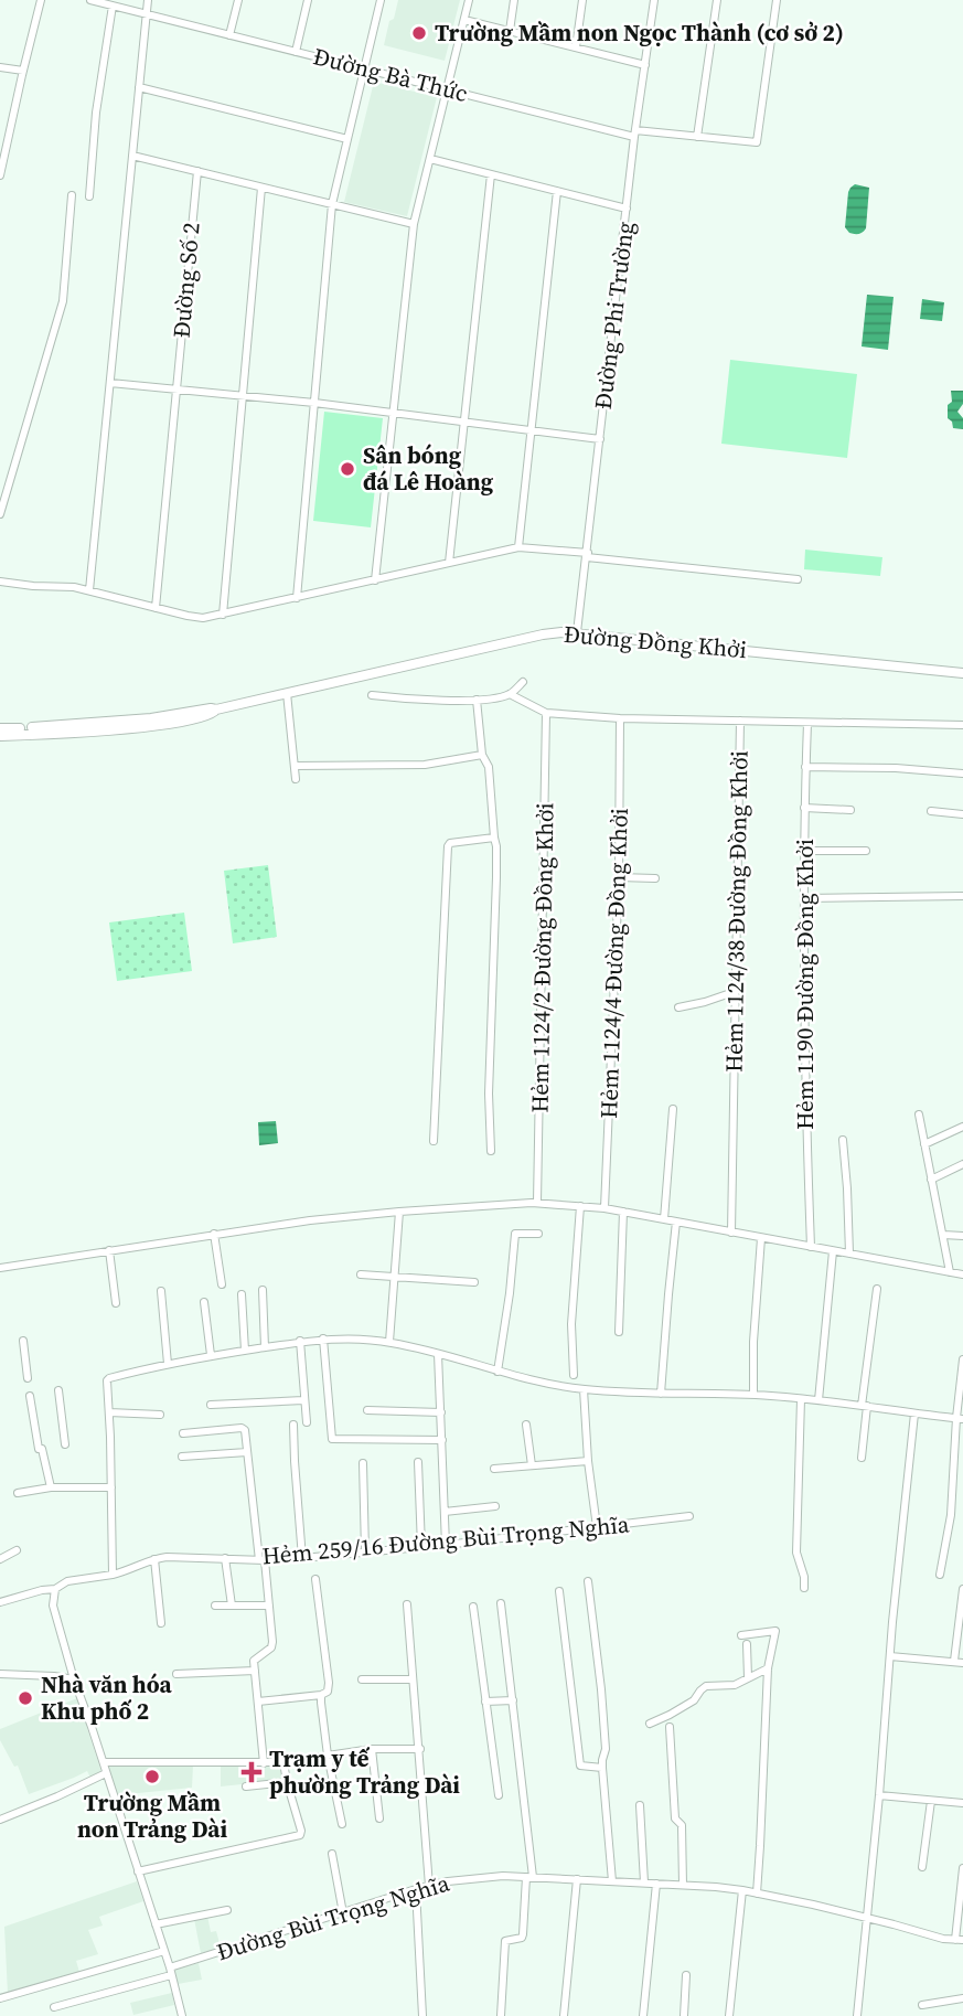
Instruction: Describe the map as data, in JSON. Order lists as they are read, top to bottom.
{
  "streets": {
    "main road": ["Đường Đồng Khởi"],
    "street": [
      "Đường Bà Thức",
      "Đường Số 2",
      "Đường Phi Trường",
      "Hẻm 1124/38 Đường Đồng Khởi",
      "Hẻm 1124/2 Đường Đồng Khởi",
      "Hẻm 1124/4 Đường Đồng Khởi",
      "Hẻm 1190 Đường Đồng Khởi",
      "Hẻm 259/16 Đường Bùi Trọng Nghĩa",
      "Đường Bùi Trọng Nghĩa"
    ]
  },
  "crossings": [
    ["Đường Bà Thức", "Đường Phi Trường"],
    ["Đường Phi Trường", "Đường Đồng Khởi"]
  ],
  "places": {
    "other": [
      "Trường Mầm non Ngọc Thành (cơ sở 2)",
      "Sân bóng đá Lê Hoàng",
      "Nhà văn hóa Khu phố 2",
      "Trường Mầm non Trảng Dài"
    ],
    "health": ["Trạm y tế phường Trảng Dài"]
  }
}
